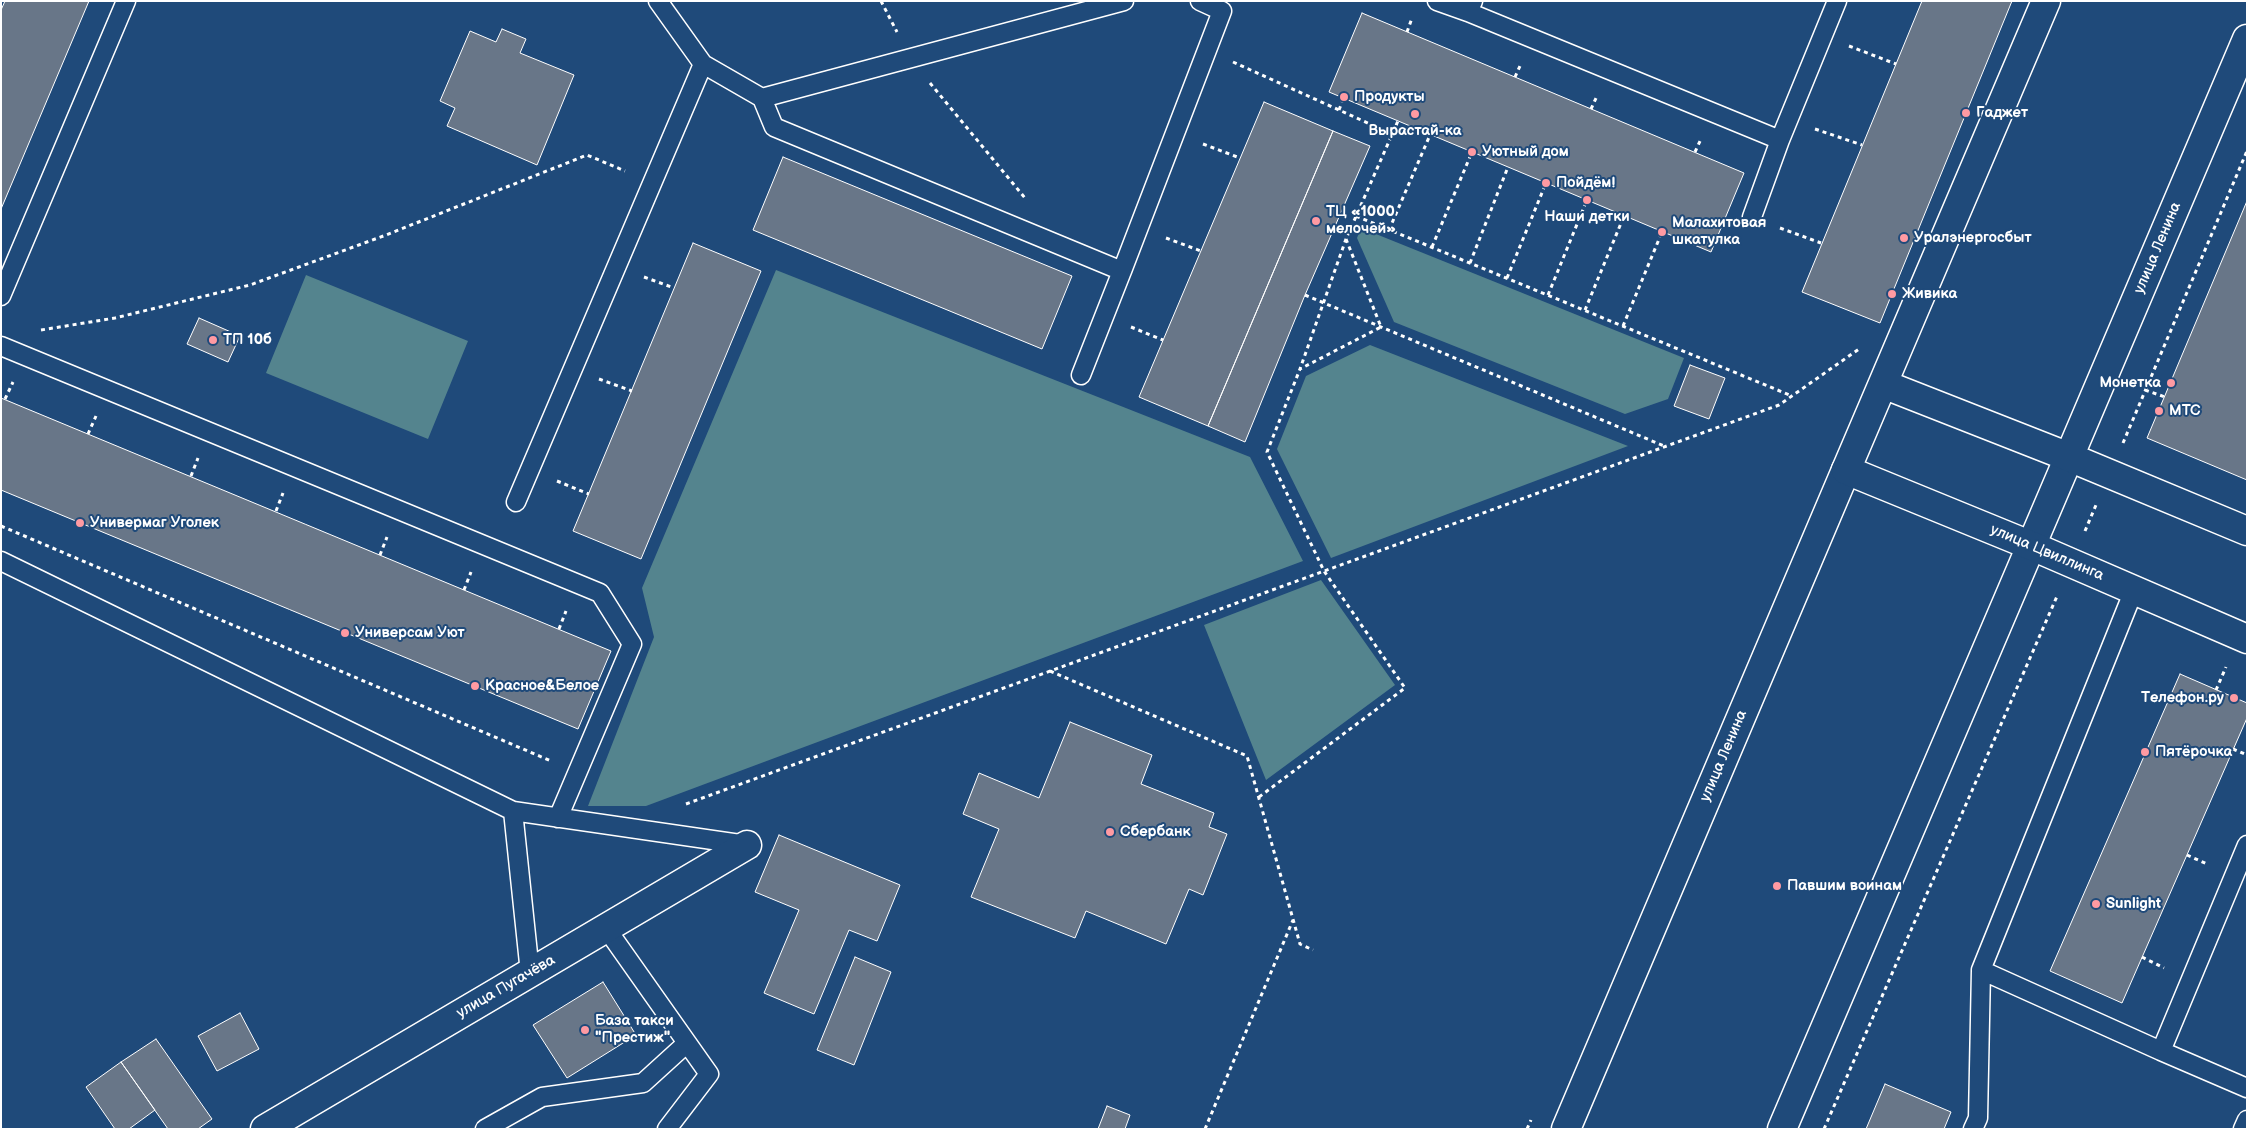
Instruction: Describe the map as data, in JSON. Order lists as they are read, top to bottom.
{
  "streets": {
    "street": ["улица Ленина", "улица Цвиллинга", "улица Пугачёва"]
  },
  "crossings": [
    ["улица Ленина", "улица Цвиллинга"]
  ],
  "places": [
    "Продукты",
    "Гаджет",
    "Вырастай-ка",
    "Уютный дом",
    "Пойдём!",
    "Наши детки",
    "ТЦ «1000 мелочей»",
    "Малахитовая шкатулка",
    "Уралэнергосбыт",
    "Живика",
    "ТП 10б",
    "Монетка",
    "МТС",
    "Универмаг Уголек",
    "Универсам Уют",
    "Красное&Белое",
    "Телефон.ру",
    "Пятёрочка",
    "Сбербанк",
    "Павшим воинам",
    "Sunlight",
    "База такси \"Престиж\""
  ]
}
